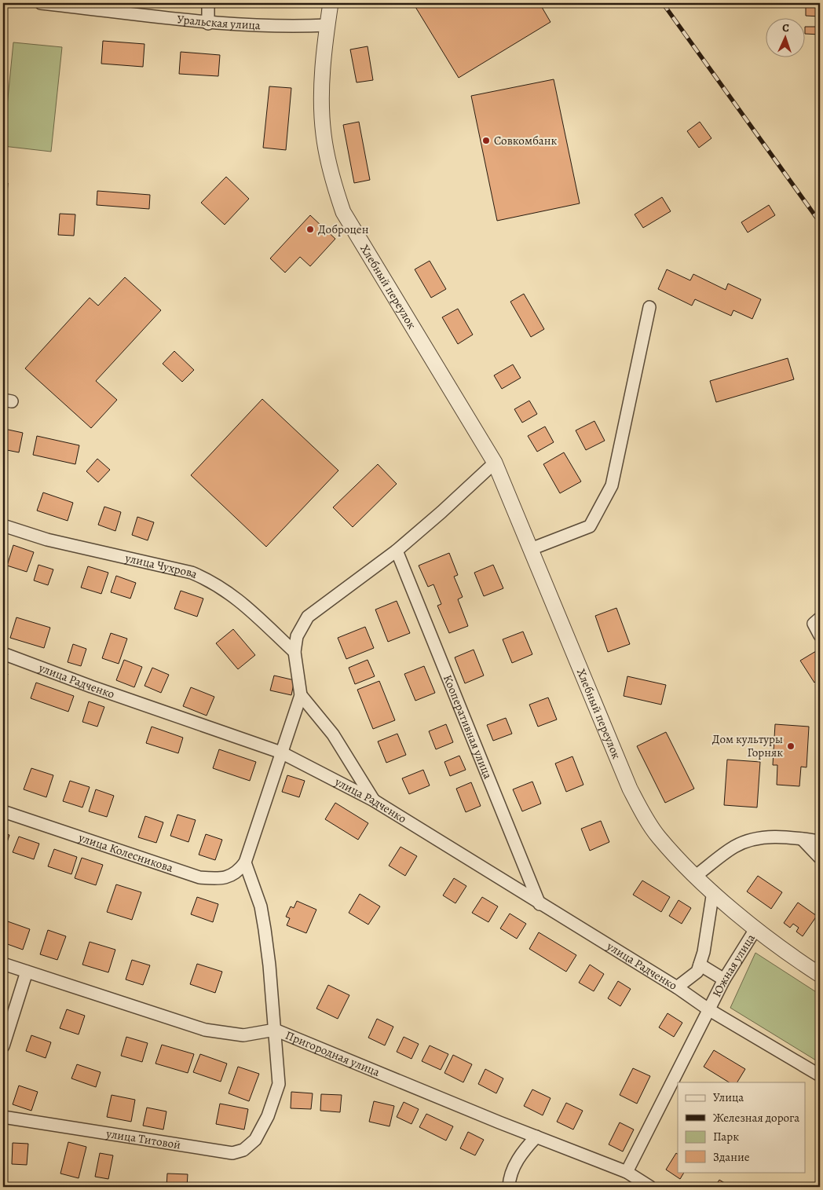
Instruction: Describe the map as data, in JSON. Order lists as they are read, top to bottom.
{
  "streets": {
    "street": [
      "Уральская улица",
      "Хлебный переулок",
      "улица Чухрова",
      "улица Радченко",
      "Кооперативная улица",
      "улица Колесникова",
      "Южная улица",
      "Пригородная улица",
      "улица Титовой"
    ]
  },
  "crossings": [
    ["Уральская улица", "Хлебный переулок"],
    ["Хлебный переулок", "Южная улица"],
    ["улица Радченко", "Кооперативная улица"],
    ["улица Радченко", "Южная улица"],
    ["улица Колесникова", "улица Титовой"],
    ["Южная улица", "Пригородная улица"],
    ["Пригородная улица", "улица Титовой"]
  ],
  "places": ["Совкомбанк", "Доброцен", "Дом культуры Горняк"],
  "legend": [
    "Улица",
    "Железная дорога",
    "Парк",
    "Здание"
  ],
  "north": "top"
}
